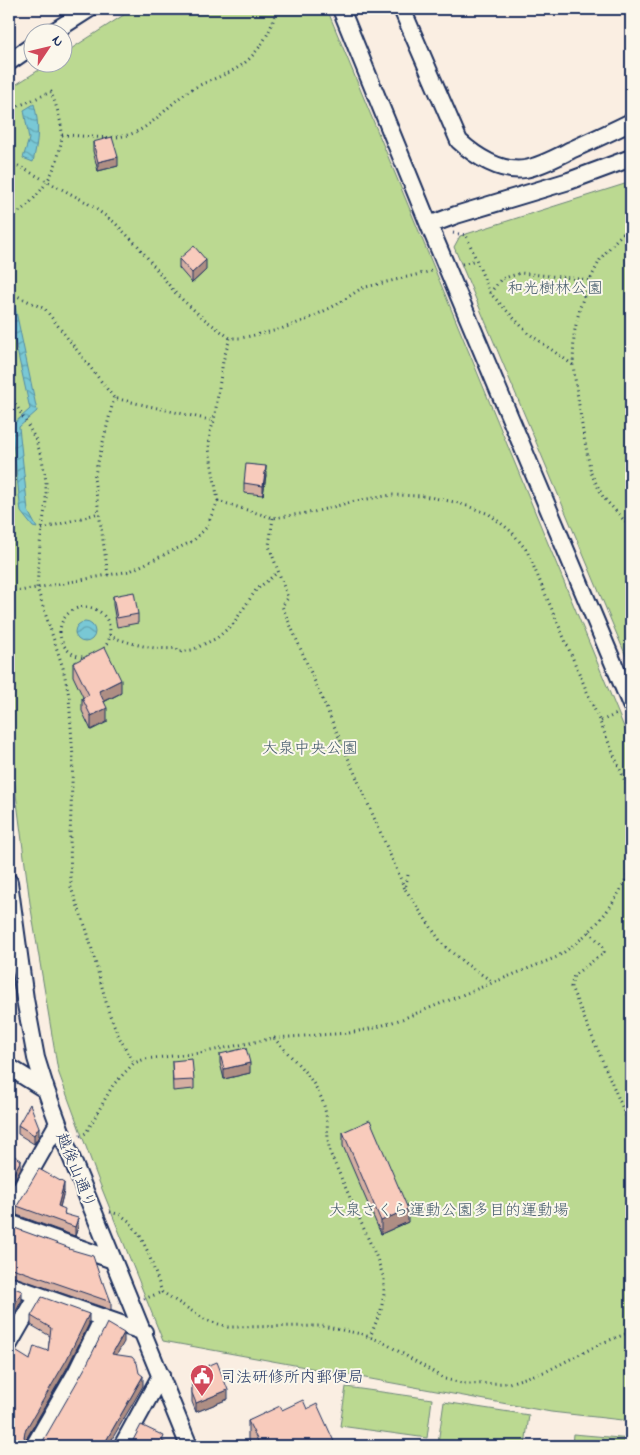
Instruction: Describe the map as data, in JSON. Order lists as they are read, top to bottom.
{
  "streets": {
    "street": ["越後山通り"]
  },
  "parks": ["和光樹林公園", "大泉中央公園", "大泉さくら運動公園多目的運動場"],
  "places": {
    "public building": ["司法研修所内郵便局"]
  },
  "north": "top right"
}
